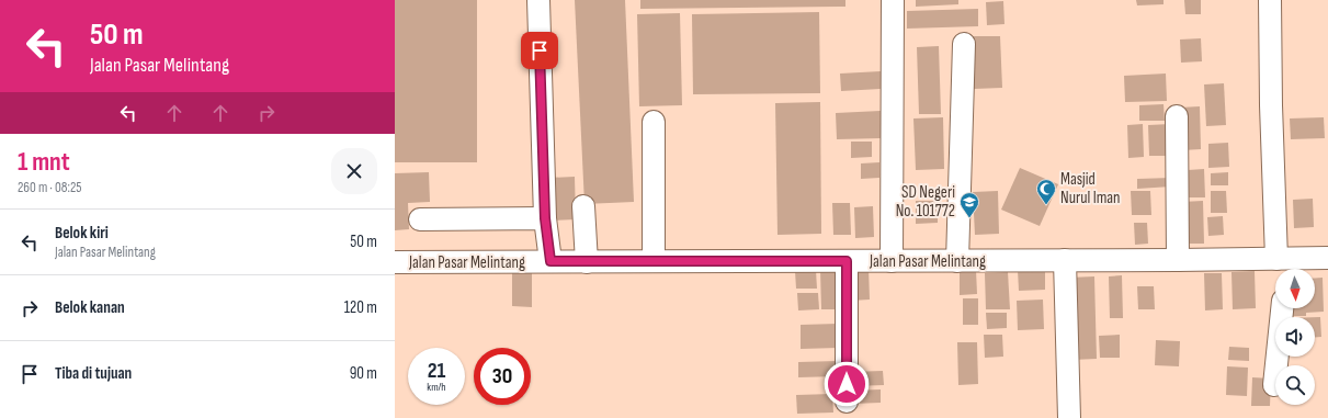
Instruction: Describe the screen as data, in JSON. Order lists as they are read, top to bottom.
{
  "streets": {
    "street": ["Jalan Pasar Melintang"]
  },
  "places": {
    "mosque": ["Masjid Nurul Iman"],
    "school or university": ["SD Negeri No. 101772"]
  },
  "north": "bottom",
  "page": {
    "turn": ["50 m", "Jalan Pasar Melintang"],
    "heading": ["1 mnt", "260 m · 08:25"],
    "list": [
      {
        "name": "Belok kiri",
        "note": "Jalan Pasar Melintang",
        "value": "50 m"
      },
      {
        "name": "Belok kanan",
        "value": "120 m"
      },
      {
        "name": "Tiba di tujuan",
        "value": "90 m"
      }
    ],
    "speed": "21 km/h",
    "limit": "30"
  }
}
